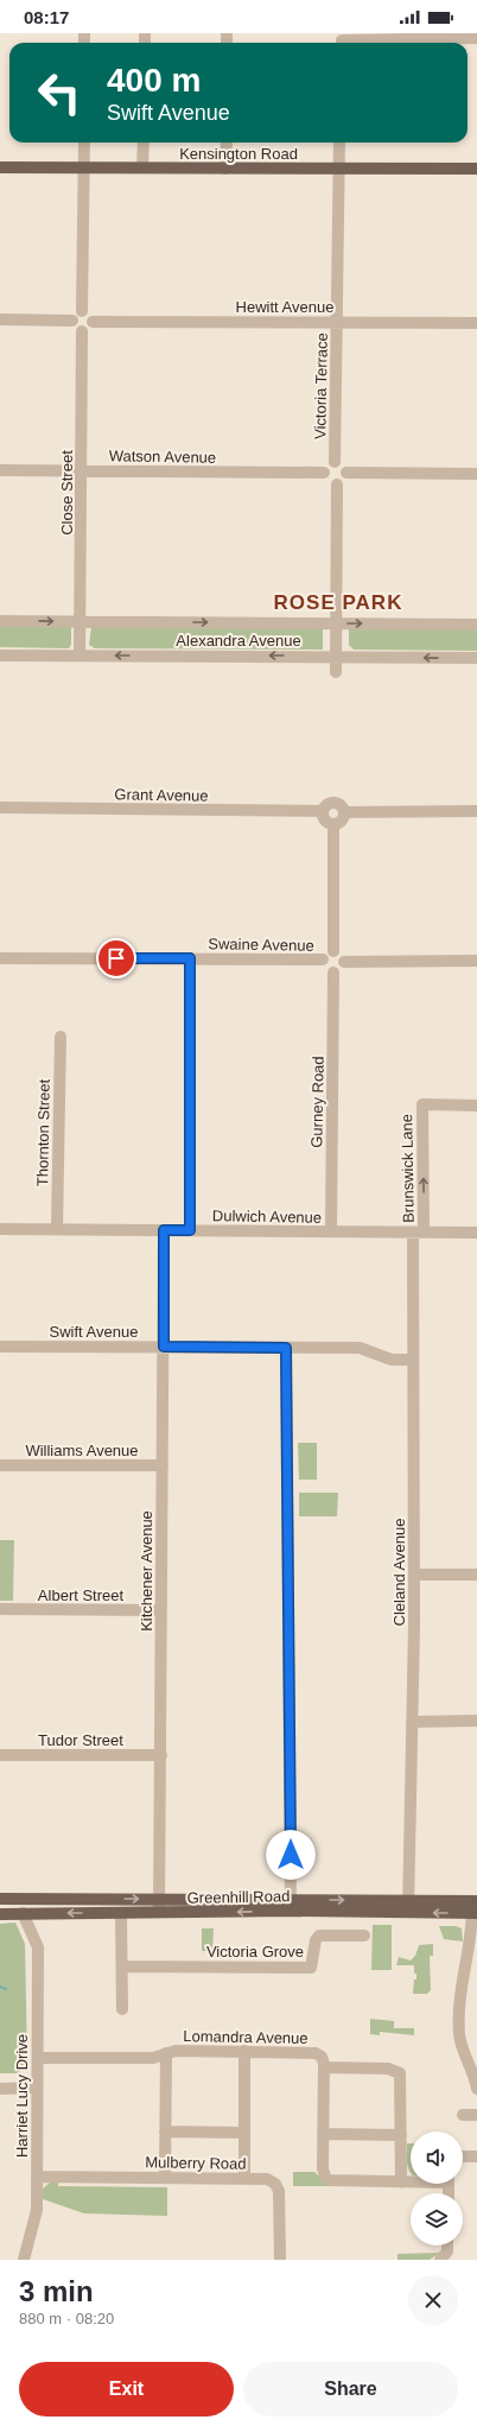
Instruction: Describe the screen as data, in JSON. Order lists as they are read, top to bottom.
{
  "streets": {
    "main road": ["Kensington Road", "Greenhill Road"],
    "street": [
      "Hewitt Avenue",
      "Victoria Terrace",
      "Watson Avenue",
      "Close Street",
      "Alexandra Avenue",
      "Grant Avenue",
      "Swaine Avenue",
      "Gurney Road",
      "Thornton Street",
      "Brunswick Lane",
      "Dulwich Avenue",
      "Swift Avenue",
      "Williams Avenue",
      "Kitchener Avenue",
      "Cleland Avenue",
      "Albert Street",
      "Tudor Street",
      "Victoria Grove",
      "Lomandra Avenue",
      "Harriet Lucy Drive",
      "Mulberry Road"
    ]
  },
  "crossings": [
    ["Kensington Road", "Victoria Terrace"],
    ["Hewitt Avenue", "Victoria Terrace"],
    ["Hewitt Avenue", "Close Street"],
    ["Victoria Terrace", "Watson Avenue"],
    ["Watson Avenue", "Close Street"],
    ["Close Street", "Alexandra Avenue"],
    ["Swaine Avenue", "Gurney Road"],
    ["Gurney Road", "Dulwich Avenue"],
    ["Thornton Street", "Dulwich Avenue"],
    ["Brunswick Lane", "Dulwich Avenue"],
    ["Brunswick Lane", "Cleland Avenue"],
    ["Dulwich Avenue", "Kitchener Avenue"],
    ["Dulwich Avenue", "Cleland Avenue"],
    ["Swift Avenue", "Kitchener Avenue"],
    ["Swift Avenue", "Cleland Avenue"],
    ["Williams Avenue", "Kitchener Avenue"],
    ["Kitchener Avenue", "Albert Street"],
    ["Kitchener Avenue", "Tudor Street"],
    ["Kitchener Avenue", "Greenhill Road"],
    ["Cleland Avenue", "Greenhill Road"],
    ["Greenhill Road", "Harriet Lucy Drive"],
    ["Lomandra Avenue", "Harriet Lucy Drive"],
    ["Harriet Lucy Drive", "Mulberry Road"]
  ],
  "districts": ["ROSE PARK"],
  "page": {
    "status": "08:17",
    "turn": ["400 m", "Swift Avenue"],
    "heading": ["3 min", "880 m · 08:20"],
    "buttons": ["Exit", "Share"]
  }
}
